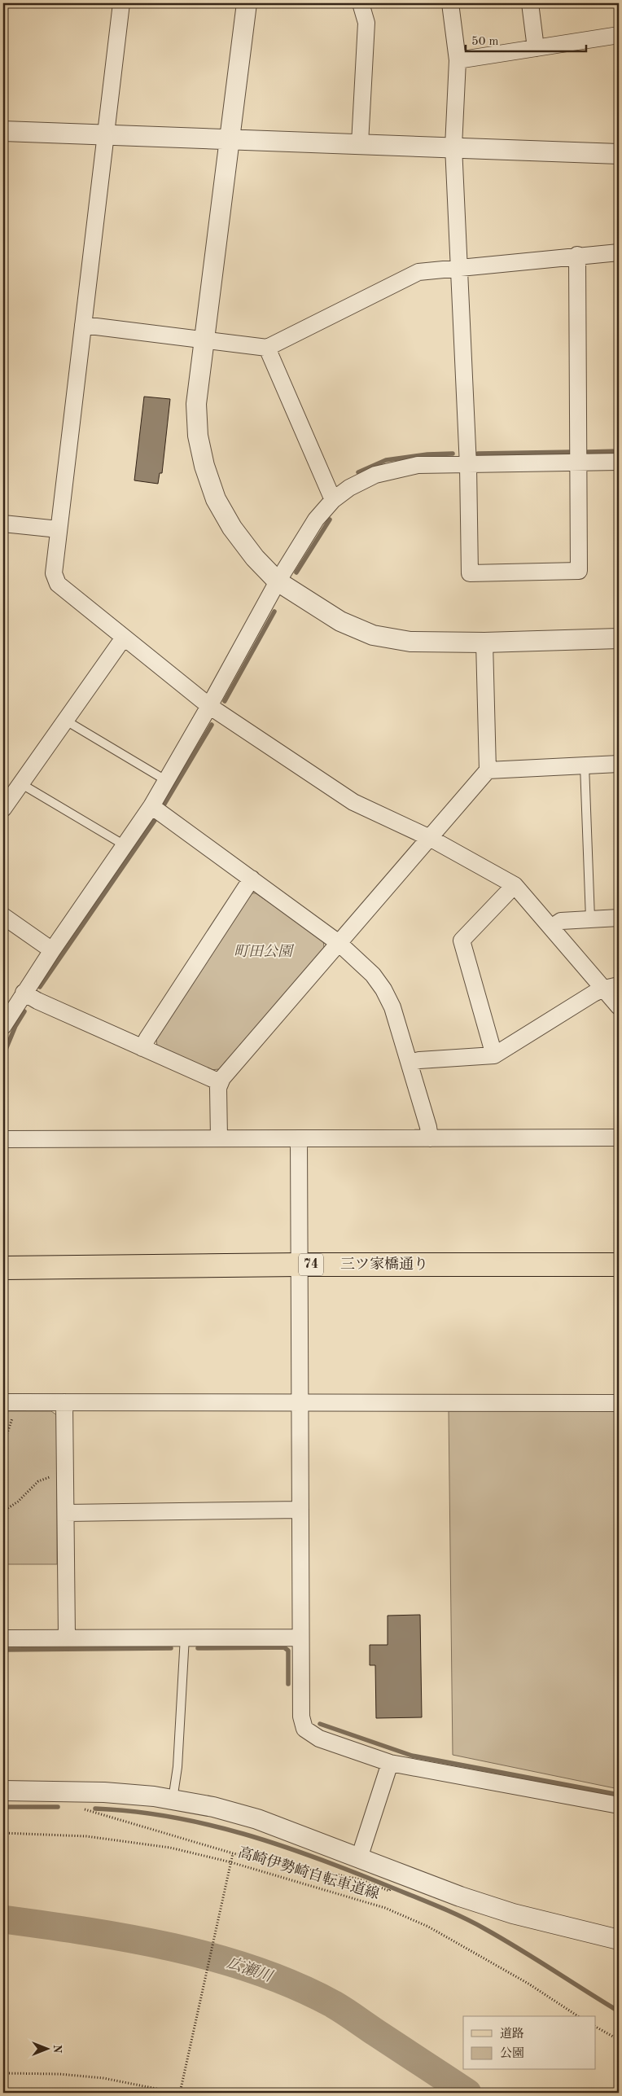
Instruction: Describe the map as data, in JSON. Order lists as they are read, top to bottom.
{
  "streets": {
    "main road": ["74", "三ツ家橋通り"],
    "path": ["高崎伊勢崎自転車道線"]
  },
  "water": ["広瀬川"],
  "parks": ["町田公園"],
  "legend": ["道路", "公園"],
  "scale_bar": "50 m",
  "north": "right"
}
